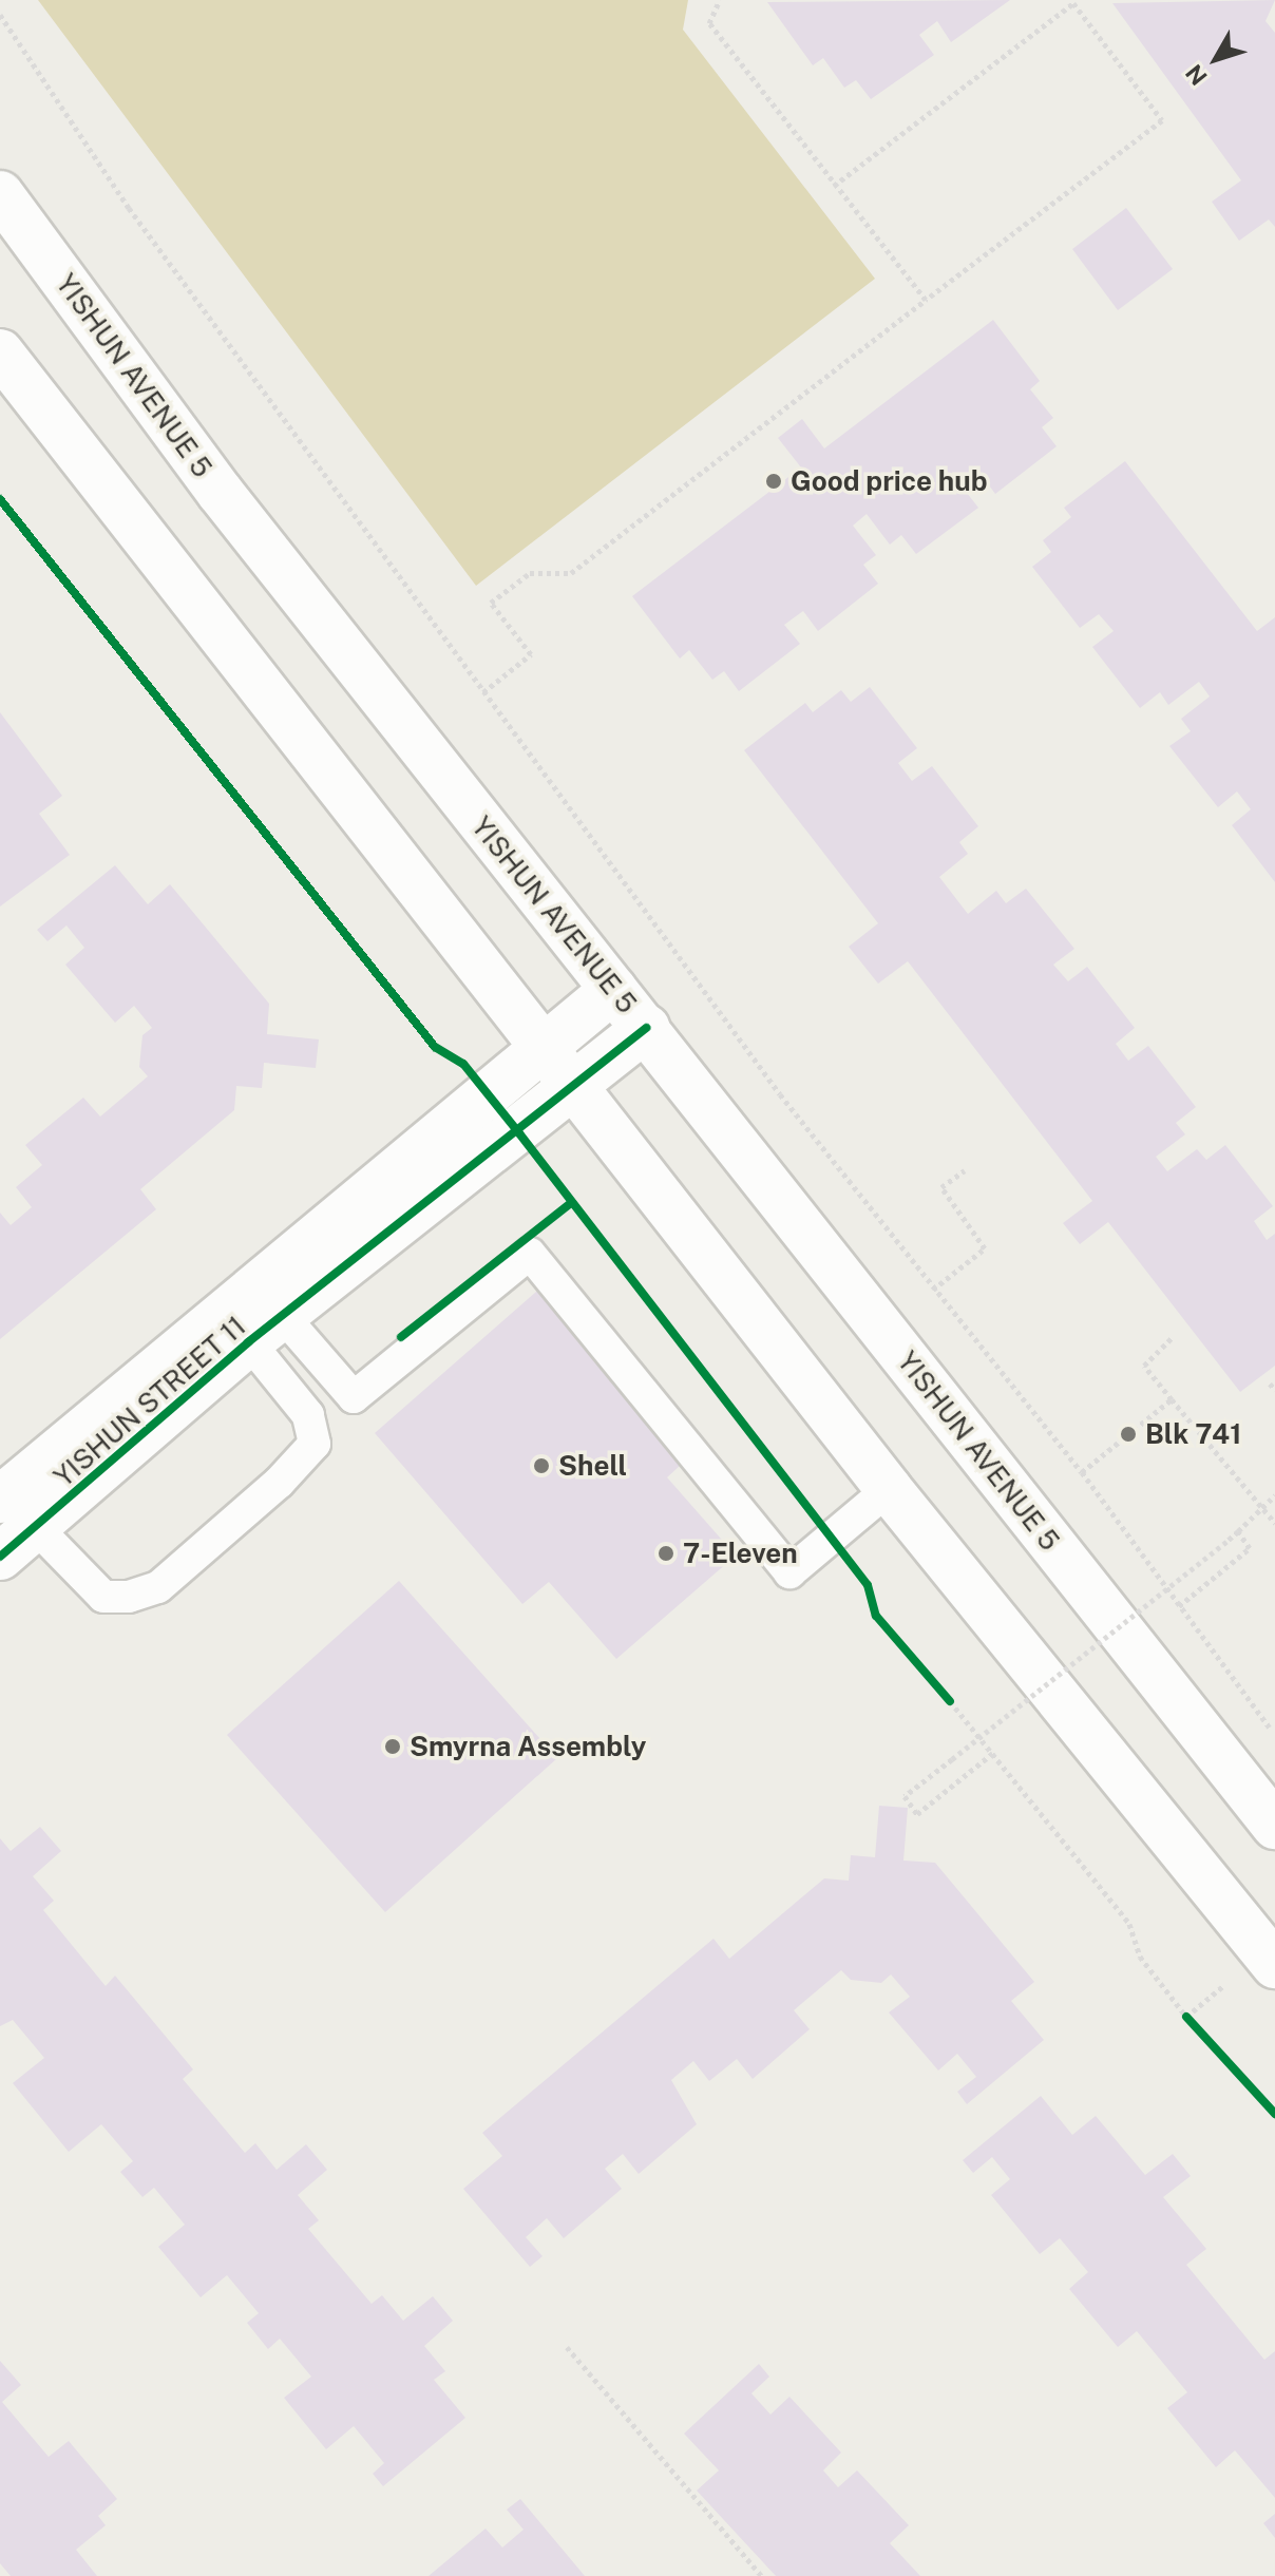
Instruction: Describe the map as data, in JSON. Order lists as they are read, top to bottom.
{
  "streets": {
    "main road": ["YISHUN AVENUE 5", "YISHUN STREET 11"]
  },
  "crossings": [
    ["YISHUN AVENUE 5", "YISHUN STREET 11"]
  ],
  "places": [
    "Good price hub",
    "Blk 741",
    "Shell",
    "7-Eleven",
    "Smyrna Assembly"
  ],
  "north": "bottom left"
}
